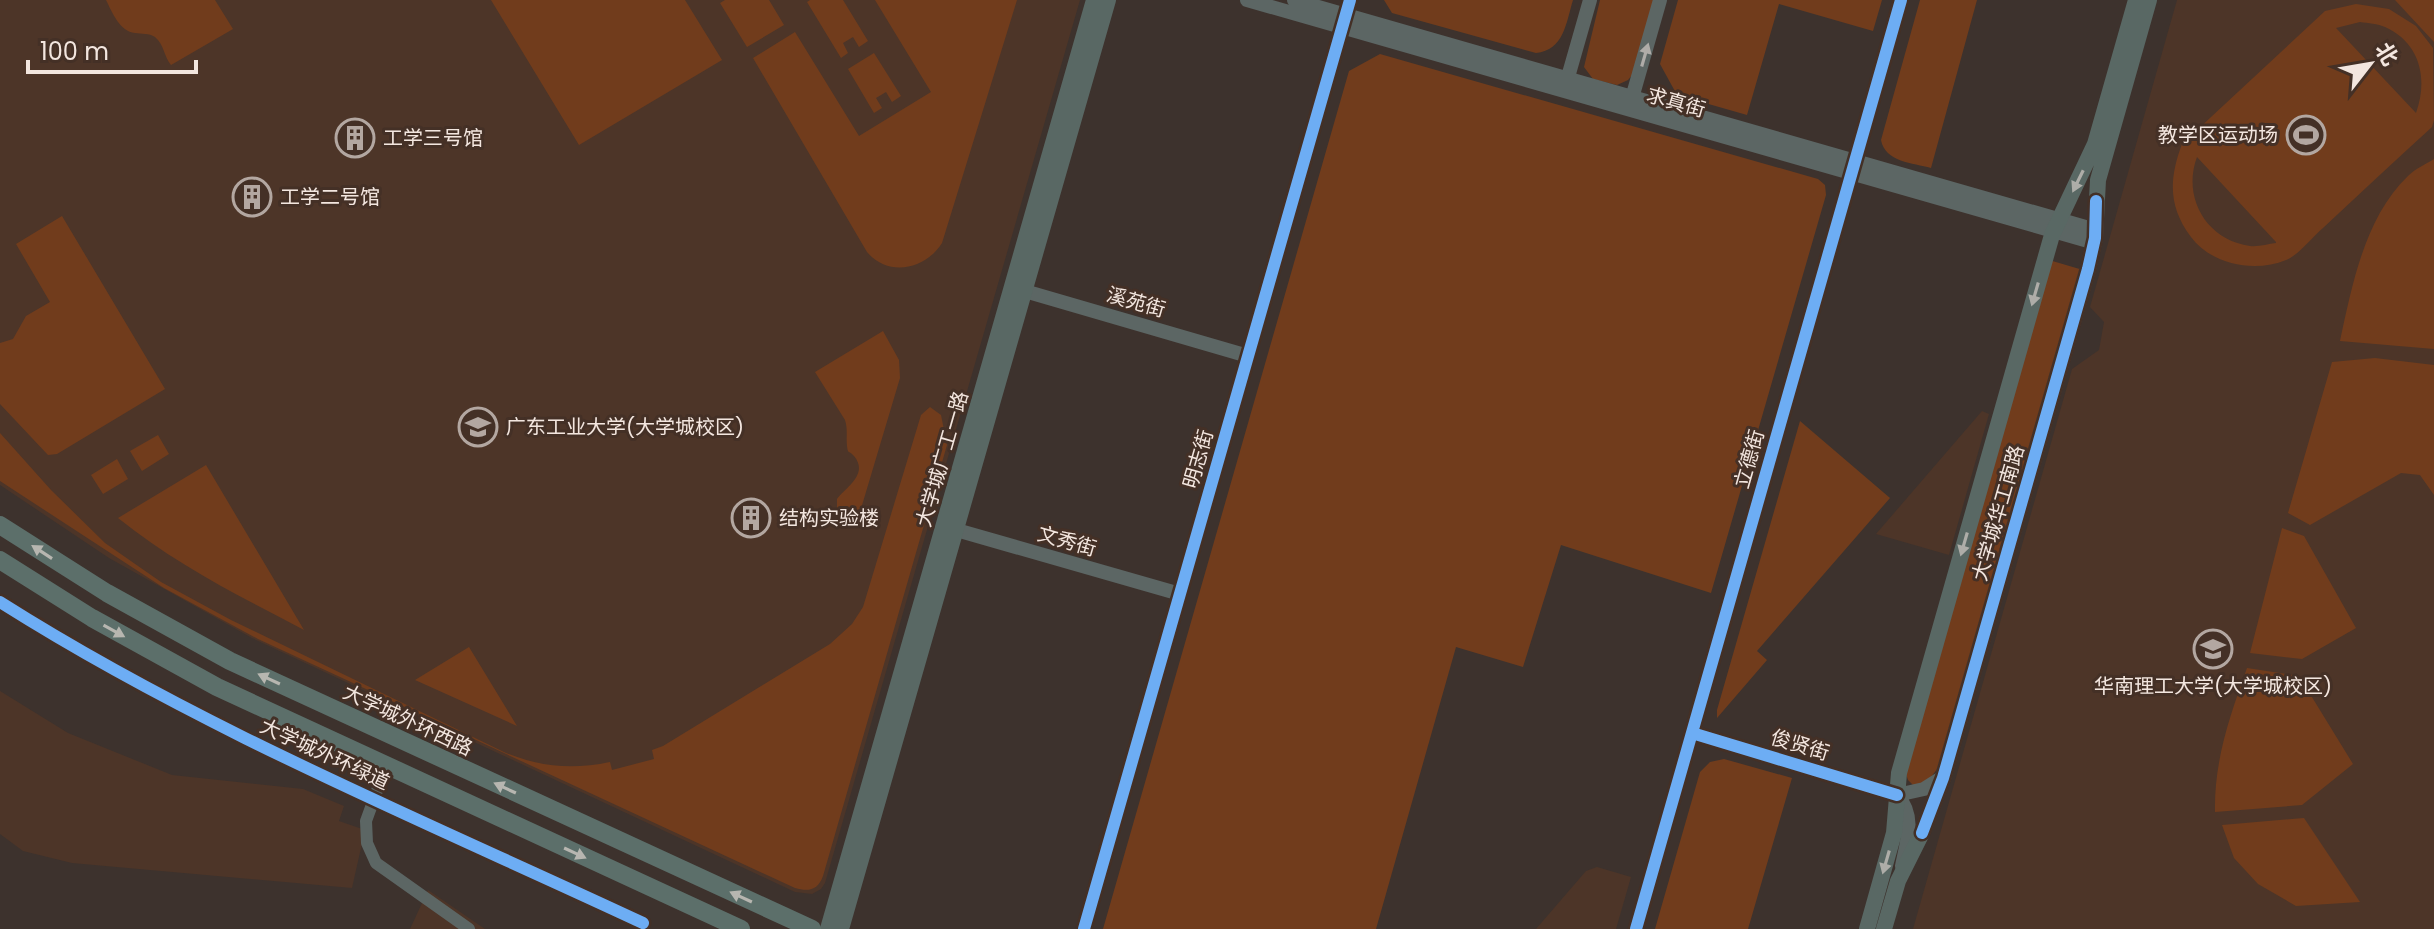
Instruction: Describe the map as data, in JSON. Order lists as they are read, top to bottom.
{
  "streets": {
    "main road": ["大学城广工一路", "大学城华工南路", "大学城外环西路"],
    "street": [
      "求真街",
      "溪苑街",
      "明志街",
      "立德街",
      "文秀街",
      "俊贤街"
    ],
    "cycle path": ["大学城外环绿道"]
  },
  "crossings": [
    ["求真街", "明志街"],
    ["求真街", "立德街"],
    ["求真街", "大学城华工南路"],
    ["溪苑街", "大学城广工一路"],
    ["溪苑街", "明志街"],
    ["大学城广工一路", "文秀街"],
    ["明志街", "文秀街"],
    ["立德街", "俊贤街"],
    ["大学城华工南路", "俊贤街"]
  ],
  "places": {
    "sports": ["教学区运动场"],
    "building": ["工学三号馆", "工学二号馆", "结构实验楼"],
    "school or university": ["广东工业大学(大学城校区)", "华南理工大学(大学城校区)"]
  },
  "scale_bar": "100 m",
  "north": "top right"
}
